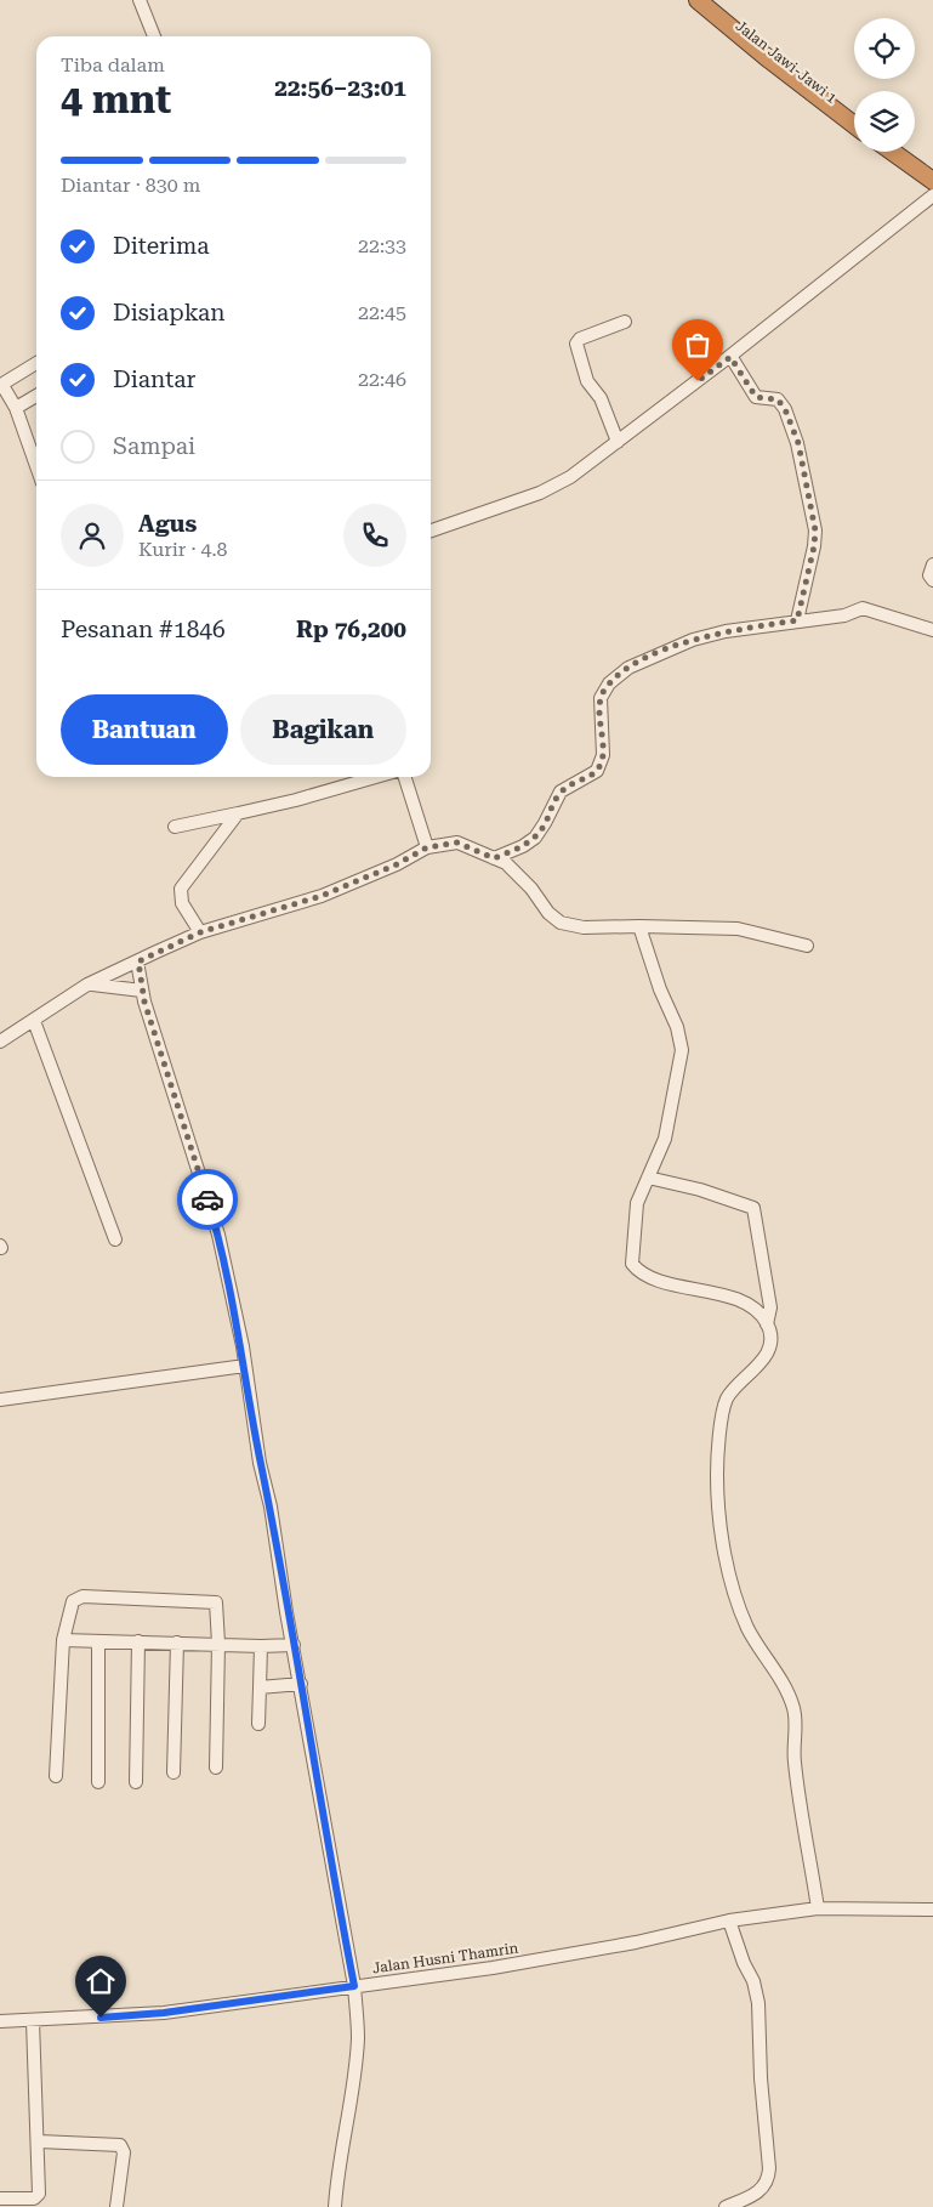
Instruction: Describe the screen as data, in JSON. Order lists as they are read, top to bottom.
{
  "streets": {
    "highway": ["Jalan Jawi-Jawi 1"],
    "street": ["Jalan Husni Thamrin"]
  },
  "page": {
    "heading": ["4 mnt", "Tiba dalam", "22:56–23:01"],
    "panel": [
      "Agus",
      "Kurir · 4.8",
      "Pesanan #1846",
      "Rp 76,200"
    ],
    "bar": "Diantar · 830 m",
    "list": [
      ["Diterima", "22:33"],
      ["Disiapkan", "22:45"],
      ["Diantar", "22:46"],
      "Sampai"
    ],
    "buttons": ["Bantuan", "Bagikan"]
  }
}
